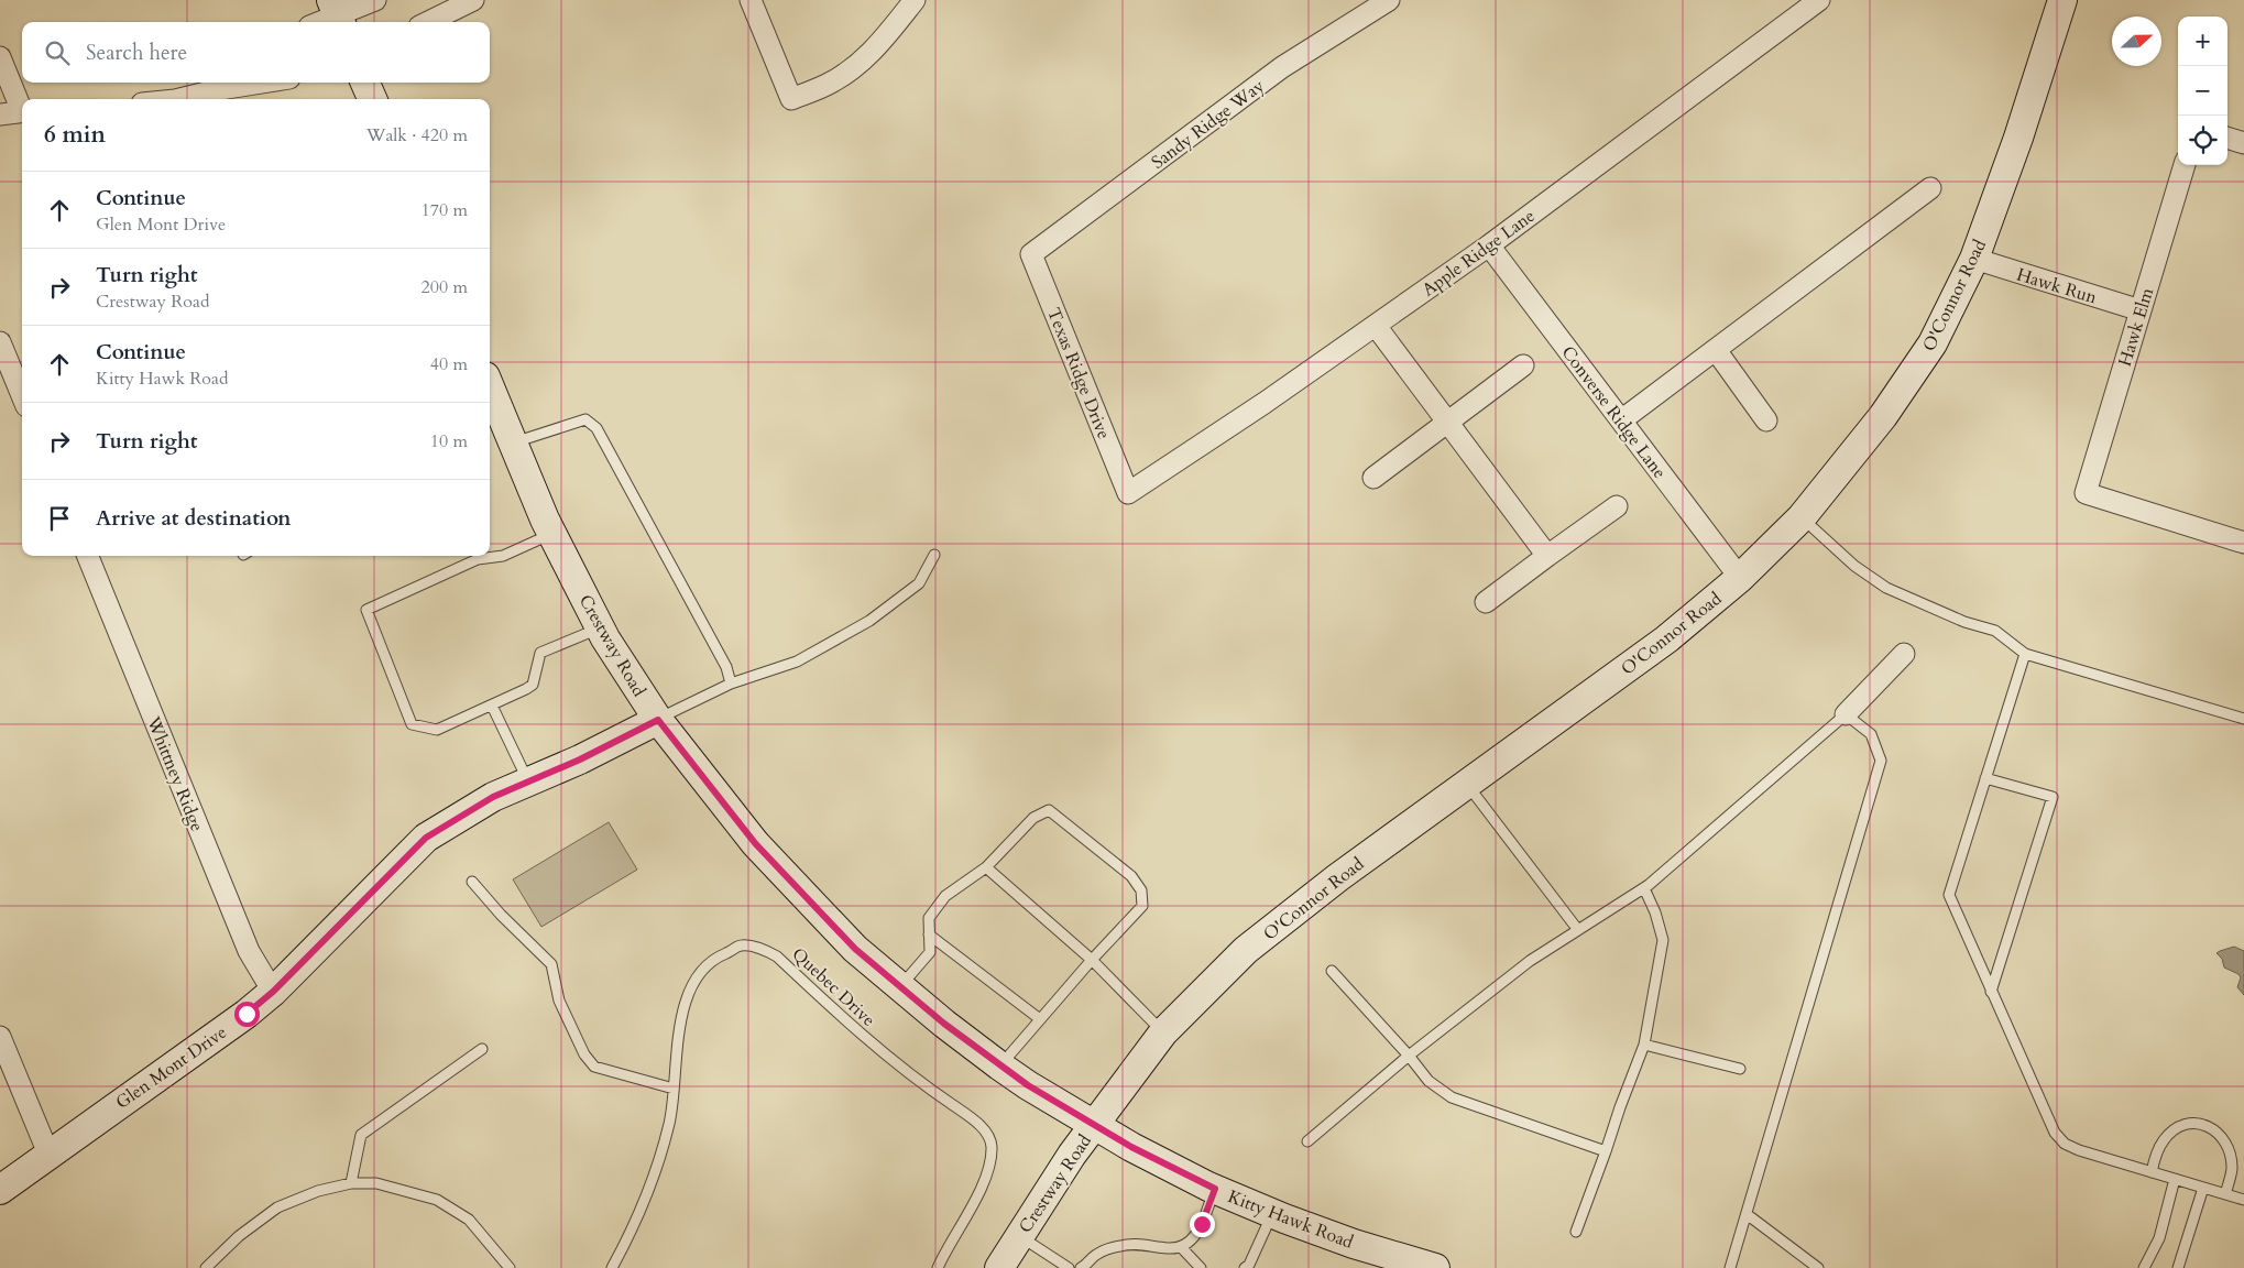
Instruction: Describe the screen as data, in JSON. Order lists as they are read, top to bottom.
{
  "streets": {
    "main road": [
      "O'Connor Road",
      "Crestway Road",
      "Glen Mont Drive",
      "Kitty Hawk Road"
    ],
    "street": [
      "Sandy Ridge Way",
      "Apple Ridge Lane",
      "Hawk Run",
      "Hawk Elm",
      "Texas Ridge Drive",
      "Converse Ridge Lane",
      "Whittney Ridge"
    ],
    "lane": ["Quebec Drive"]
  },
  "crossings": [
    ["Sandy Ridge Way", "Texas Ridge Drive"],
    ["Apple Ridge Lane", "Texas Ridge Drive"],
    ["Apple Ridge Lane", "Converse Ridge Lane"],
    ["Hawk Run", "O'Connor Road"],
    ["Hawk Run", "Hawk Elm"],
    ["O'Connor Road", "Converse Ridge Lane"],
    ["O'Connor Road", "Crestway Road"],
    ["O'Connor Road", "Kitty Hawk Road"],
    ["Crestway Road", "Glen Mont Drive"],
    ["Crestway Road", "Kitty Hawk Road"],
    ["Whittney Ridge", "Glen Mont Drive"]
  ],
  "north": "right",
  "page": {
    "map_buttons": ["+", "−"],
    "search": "Search here",
    "heading": ["6 min", "Walk · 420 m"],
    "list": [
      ["Continue", "Glen Mont Drive", "170 m"],
      ["Turn right", "Crestway Road", "200 m"],
      ["Continue", "Kitty Hawk Road", "40 m"],
      ["Turn right", "10 m"],
      "Arrive at destination"
    ]
  }
}
